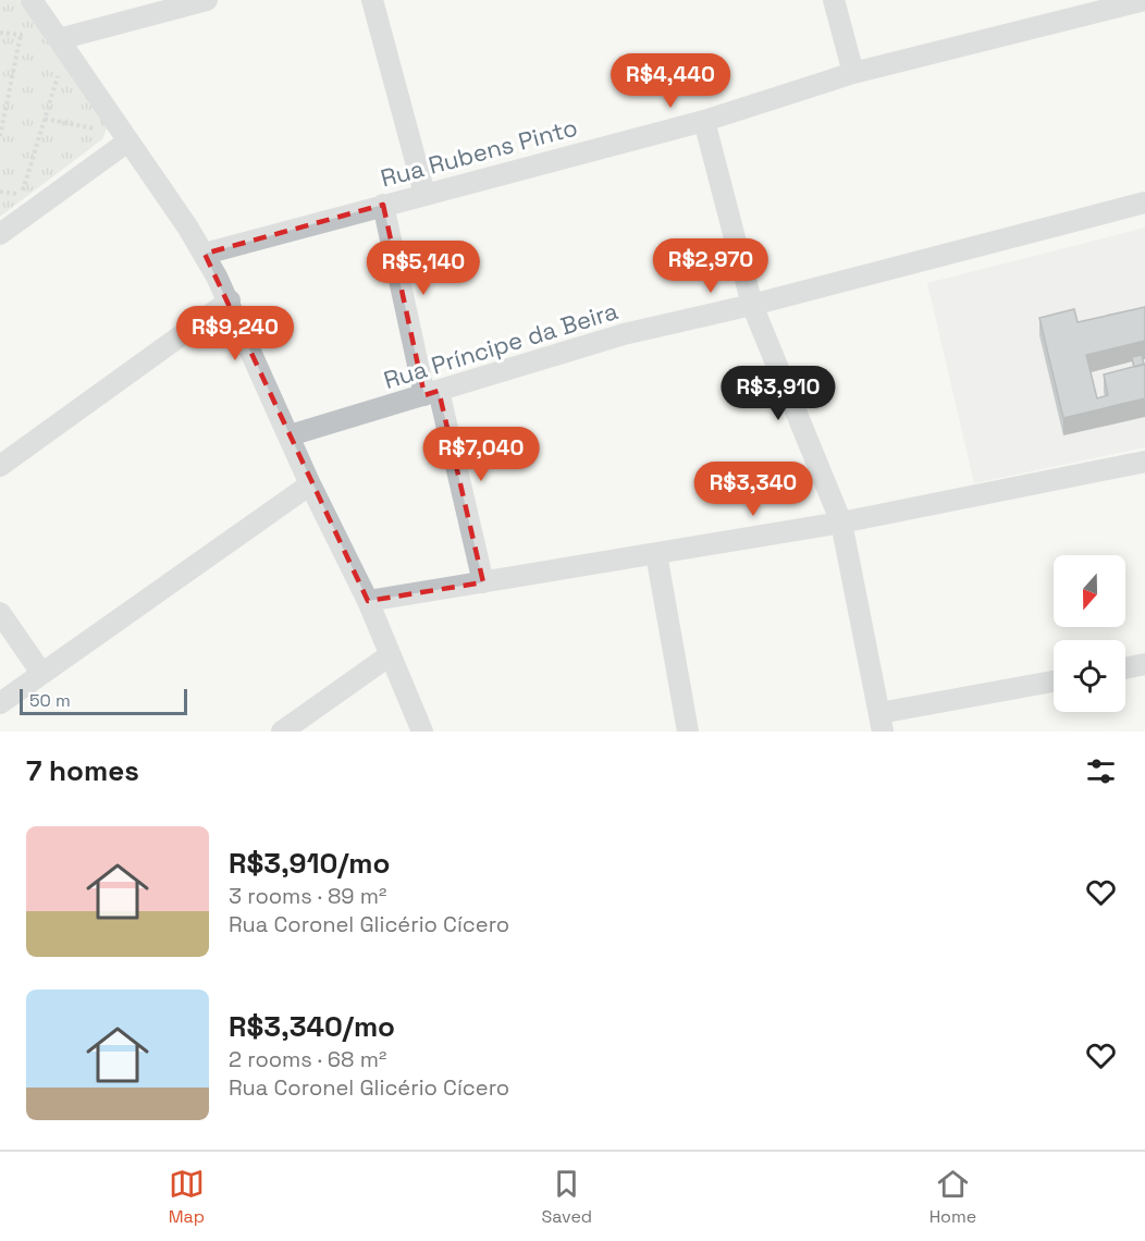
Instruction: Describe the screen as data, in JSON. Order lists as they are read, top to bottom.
{
  "streets": {
    "street": ["Rua Rubens Pinto", "Rua Príncipe da Beira"]
  },
  "scale_bar": "50 m",
  "north": "bottom",
  "page": {
    "price": [
      "R$4,440",
      "R$2,970",
      "R$5,140",
      "R$9,240",
      "R$3,910",
      "R$7,040",
      "R$3,340"
    ],
    "scale": "50 m",
    "heading": "7 homes",
    "list": [
      {
        "name": "R$3,910/mo",
        "note": "3 rooms · 89 m² · Rua Coronel Glicério Cícero"
      },
      {
        "name": "R$3,340/mo",
        "note": "2 rooms · 68 m² · Rua Coronel Glicério Cícero"
      }
    ],
    "tabs": ["Map", "Saved", "Home"]
  }
}
